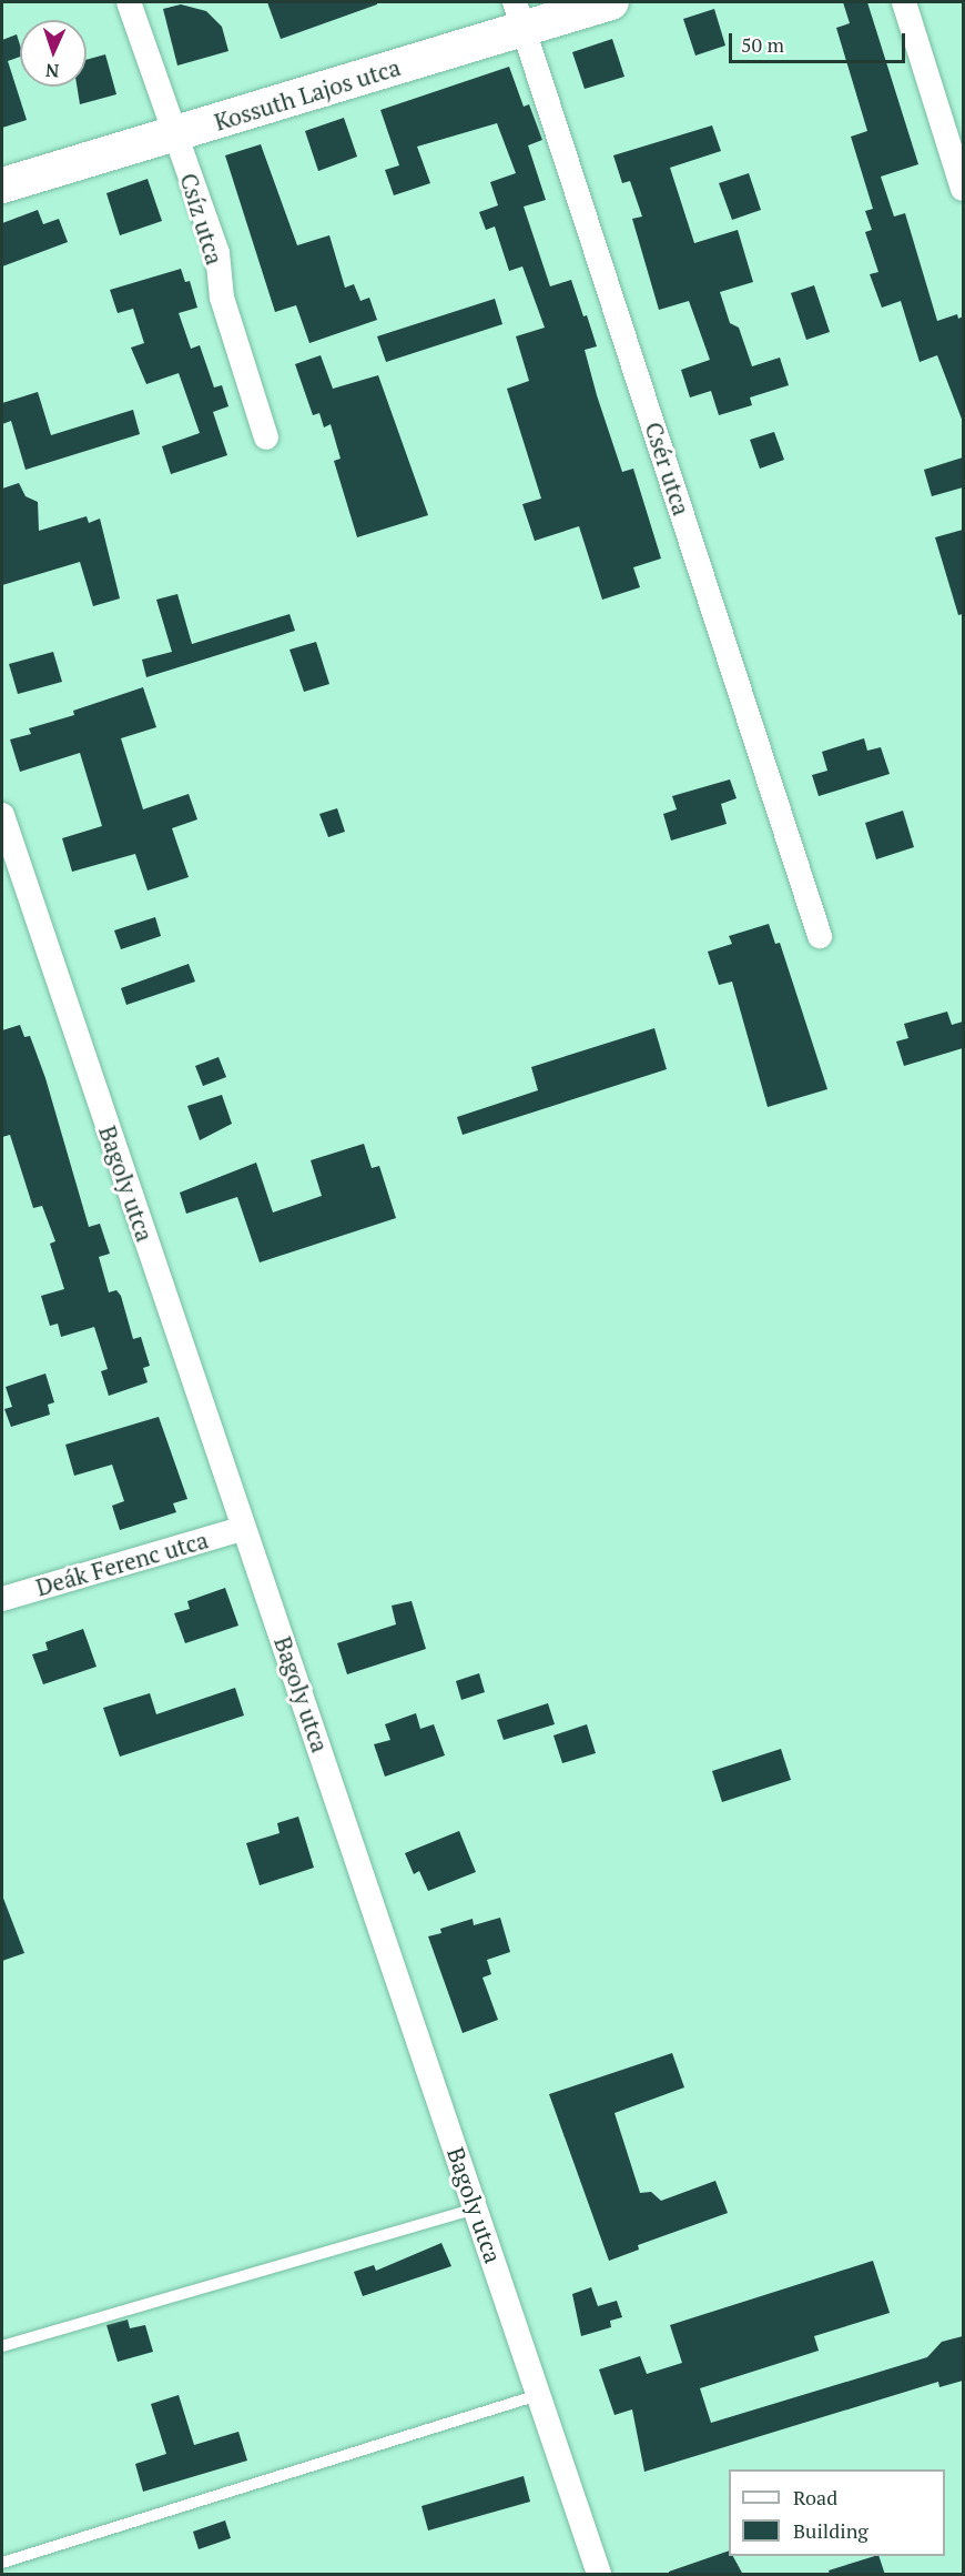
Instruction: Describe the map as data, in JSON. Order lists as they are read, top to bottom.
{
  "streets": {
    "street": [
      "Kossuth Lajos utca",
      "Csíz utca",
      "Csér utca",
      "Bagoly utca",
      "Deák Ferenc utca"
    ]
  },
  "crossings": [
    ["Kossuth Lajos utca", "Csíz utca"],
    ["Kossuth Lajos utca", "Csér utca"],
    ["Bagoly utca", "Deák Ferenc utca"]
  ],
  "legend": ["Road", "Building"],
  "scale_bar": "50 m",
  "north": "bottom"
}
